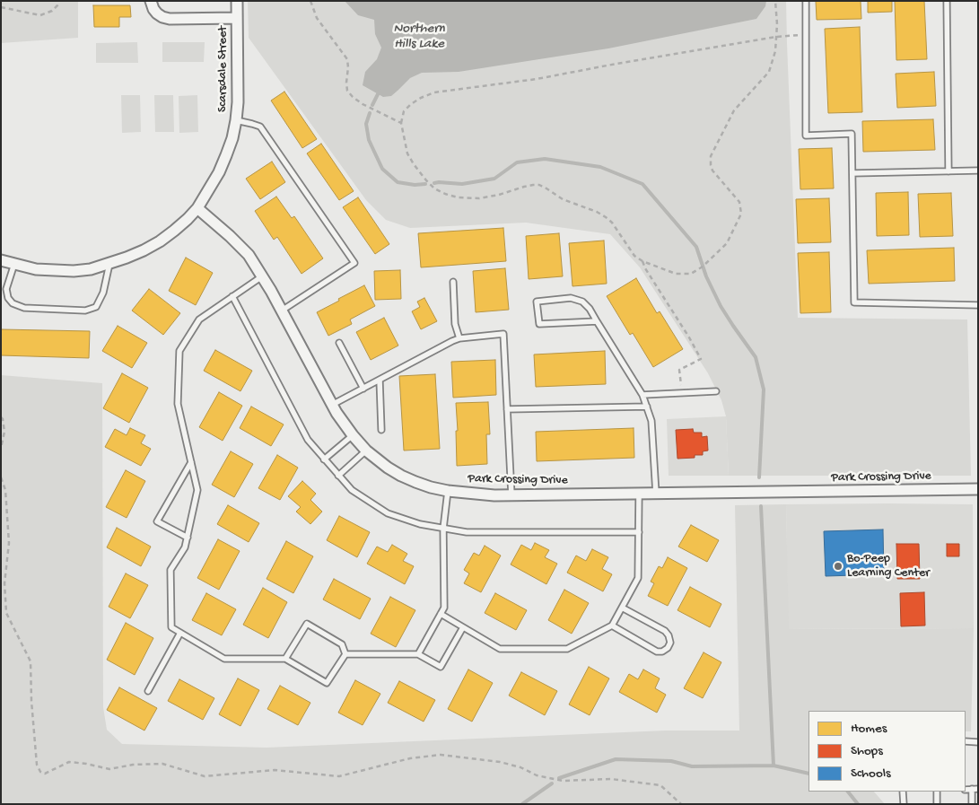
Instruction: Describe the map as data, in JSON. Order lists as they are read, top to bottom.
{
  "streets": {
    "street": ["Scarsdale Street", "Park Crossing Drive"]
  },
  "crossings": [
    ["Scarsdale Street", "Park Crossing Drive"]
  ],
  "water": ["Northern Hills Lake"],
  "places": ["Bo-Peep Learning Center"],
  "legend": ["Homes", "Shops", "Schools"]
}
